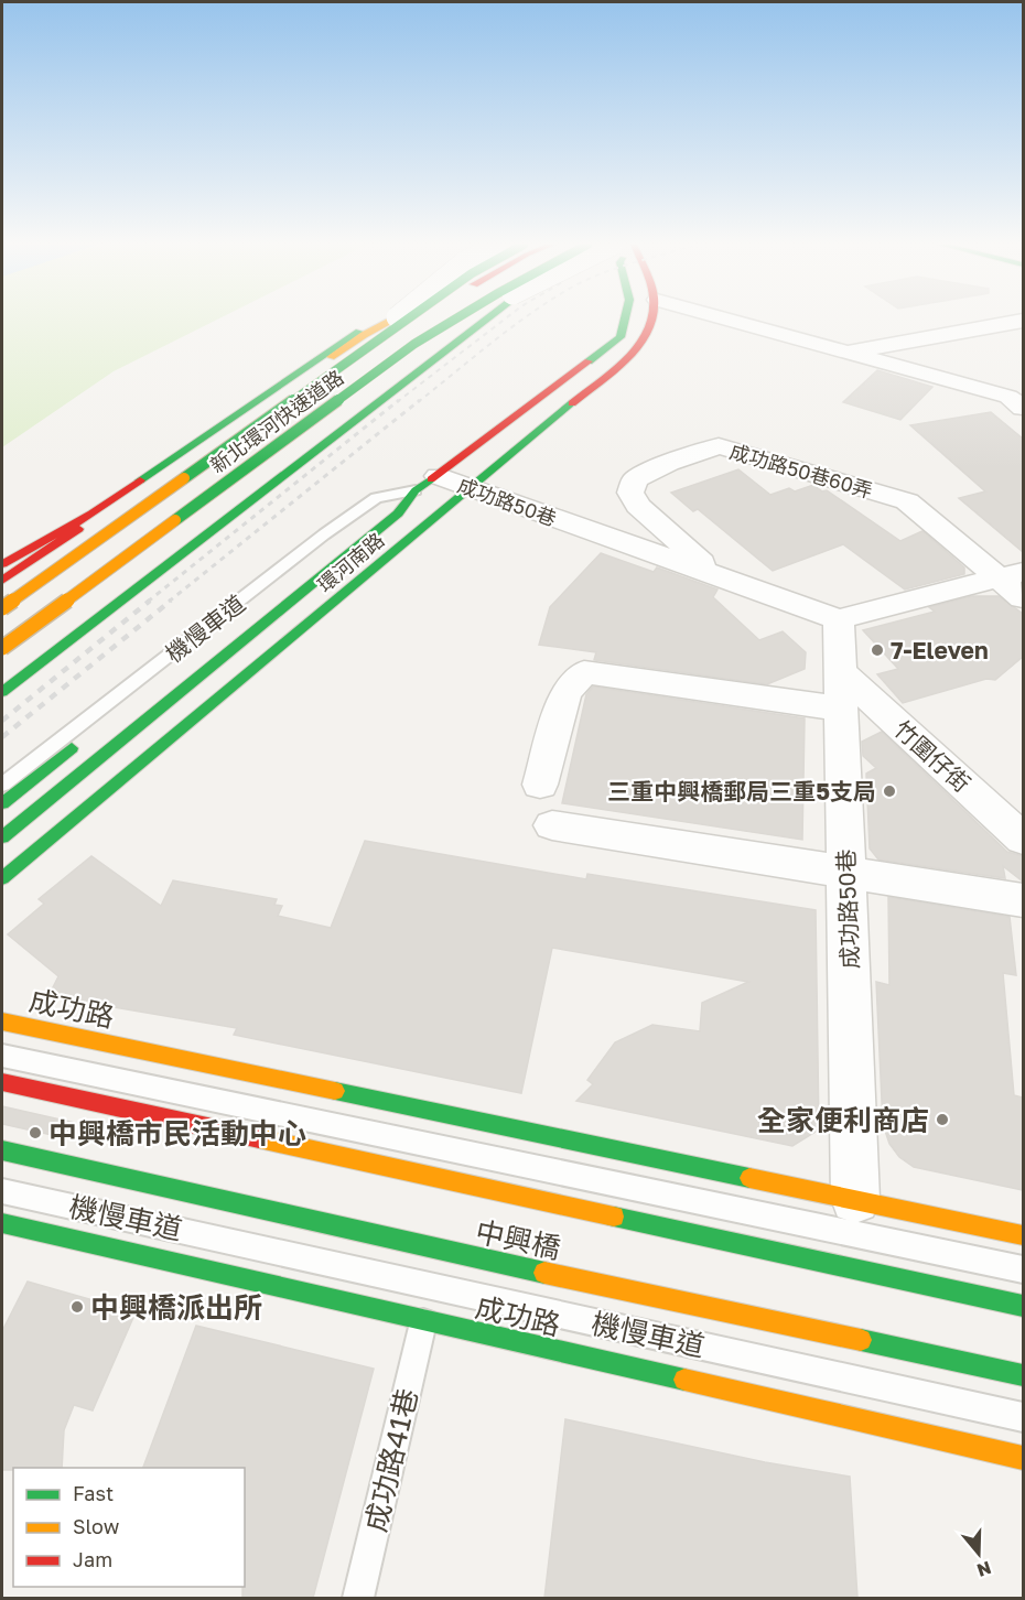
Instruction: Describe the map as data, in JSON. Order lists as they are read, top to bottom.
{
  "streets": {
    "main road": [
      "新北環河快速道路",
      "環河南路",
      "成功路",
      "中興橋"
    ],
    "street": ["成功路50巷60弄", "成功路50巷", "竹圍仔街"],
    "lane": ["機慢車道", "成功路41巷"]
  },
  "crossings": [
    ["成功路50巷60弄", "成功路50巷"],
    ["成功路50巷", "環河南路"],
    ["成功路50巷", "機慢車道"],
    ["成功路50巷", "竹圍仔街"],
    ["成功路50巷", "成功路"],
    ["環河南路", "機慢車道"],
    ["成功路", "成功路41巷"]
  ],
  "places": [
    "7-Eleven",
    "三重中興橋郵局三重5支局",
    "全家便利商店",
    "中興橋市民活動中心",
    "中興橋派出所"
  ],
  "legend": ["Fast", "Slow", "Jam"],
  "north": "bottom"
}
